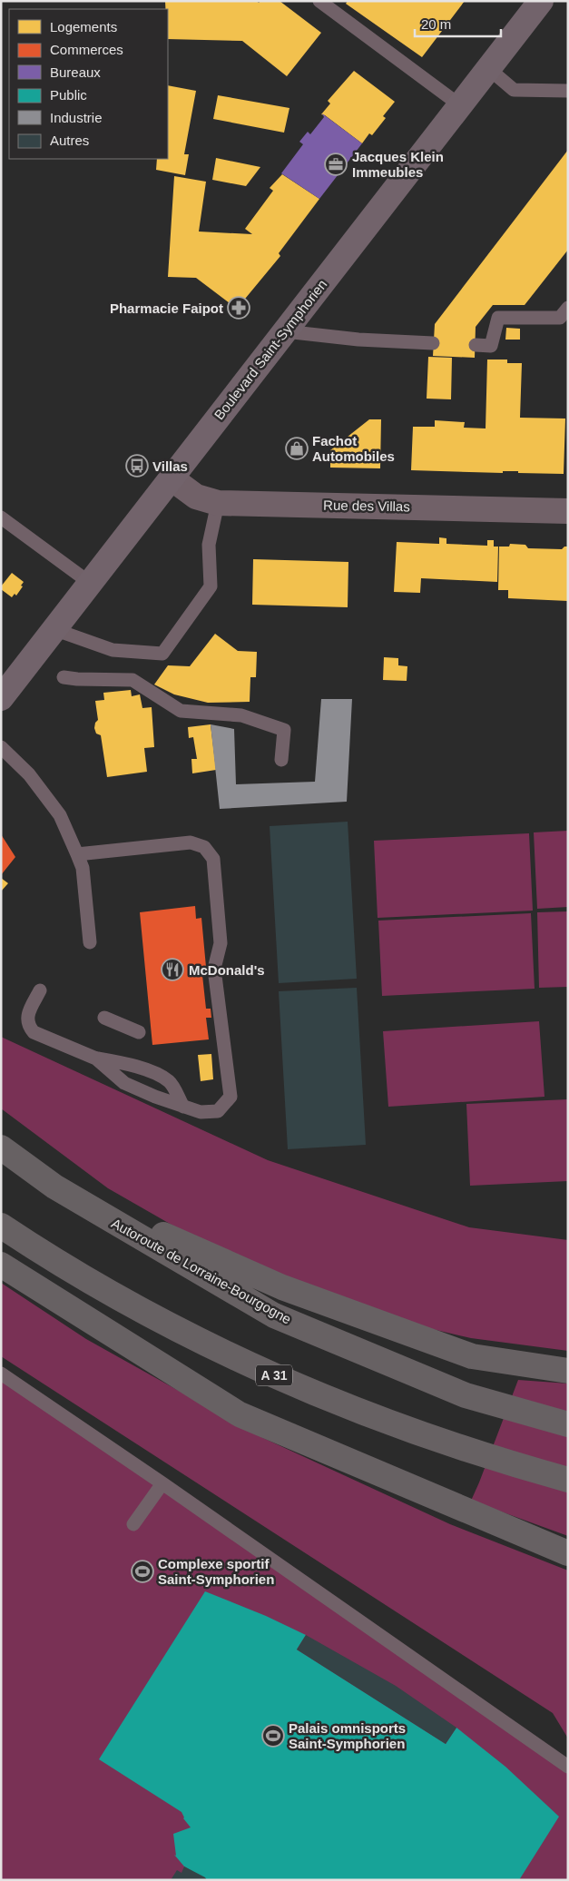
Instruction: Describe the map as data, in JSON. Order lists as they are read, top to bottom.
{
  "streets": {
    "highway": ["Autoroute de Lorraine-Bourgogne", "A 31"],
    "main road": ["Boulevard Saint-Symphorien"],
    "street": ["Rue des Villas"]
  },
  "crossings": [
    ["Boulevard Saint-Symphorien", "Rue des Villas"]
  ],
  "places": {
    "office": ["Jacques Klein Immeubles"],
    "pharmacy": ["Pharmacie Faipot"],
    "shop": ["Fachot Automobiles"],
    "bus stop": ["Villas"],
    "restaurant": ["McDonald's"],
    "sports": ["Complexe sportif Saint-Symphorien", "Palais omnisports Saint-Symphorien"]
  },
  "legend": [
    "Logements",
    "Commerces",
    "Bureaux",
    "Public",
    "Industrie",
    "Autres"
  ],
  "scale_bar": "20 m"
}
